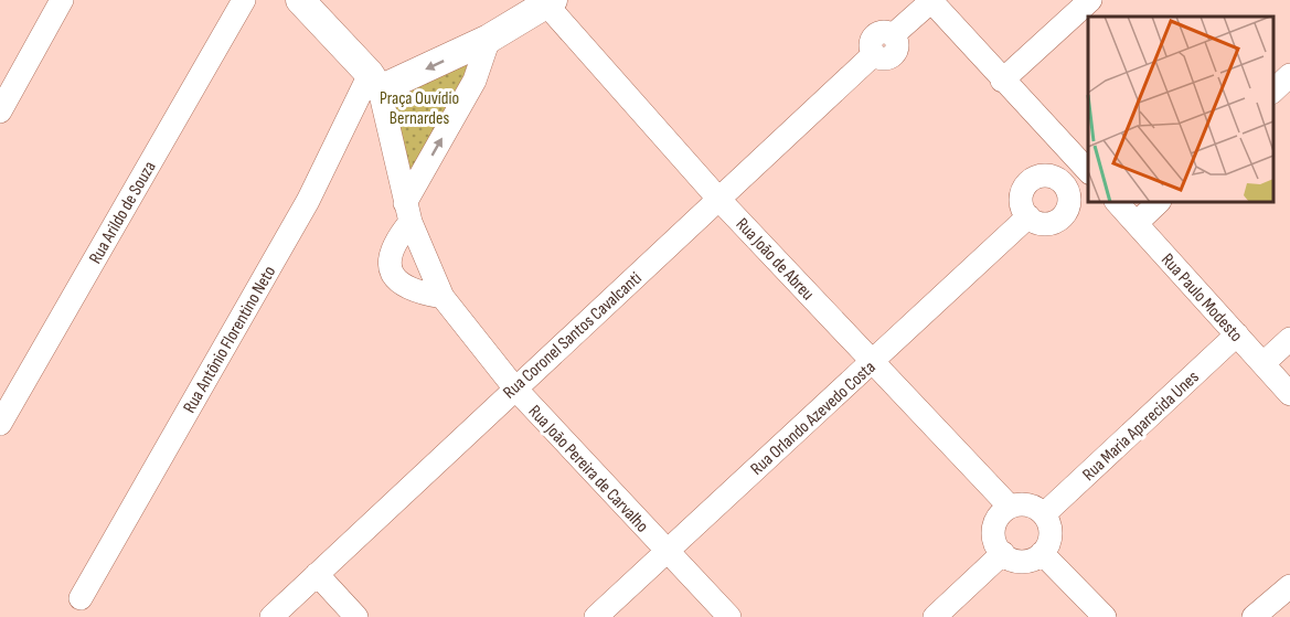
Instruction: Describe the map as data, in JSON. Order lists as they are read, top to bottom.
{
  "streets": {
    "street": [
      "Rua Arildo de Souza",
      "Rua João de Abreu",
      "Rua Paulo Modesto",
      "Rua Coronel Santos Cavalcanti",
      "Rua Antônio Florentino Neto",
      "Rua Orlando Azevedo Costa",
      "Rua Maria Aparecida Unes",
      "Rua João Pereira de Carvalho"
    ]
  },
  "crossings": [
    ["Rua João de Abreu", "Rua Coronel Santos Cavalcanti"],
    ["Rua João de Abreu", "Rua Orlando Azevedo Costa"],
    ["Rua João de Abreu", "Rua Maria Aparecida Unes"],
    ["Rua Paulo Modesto", "Rua Maria Aparecida Unes"],
    ["Rua Coronel Santos Cavalcanti", "Rua João Pereira de Carvalho"],
    ["Rua Antônio Florentino Neto", "Rua João Pereira de Carvalho"],
    ["Rua Orlando Azevedo Costa", "Rua João Pereira de Carvalho"]
  ],
  "parks": ["Praça Ouvídio Bernardes"]
}
